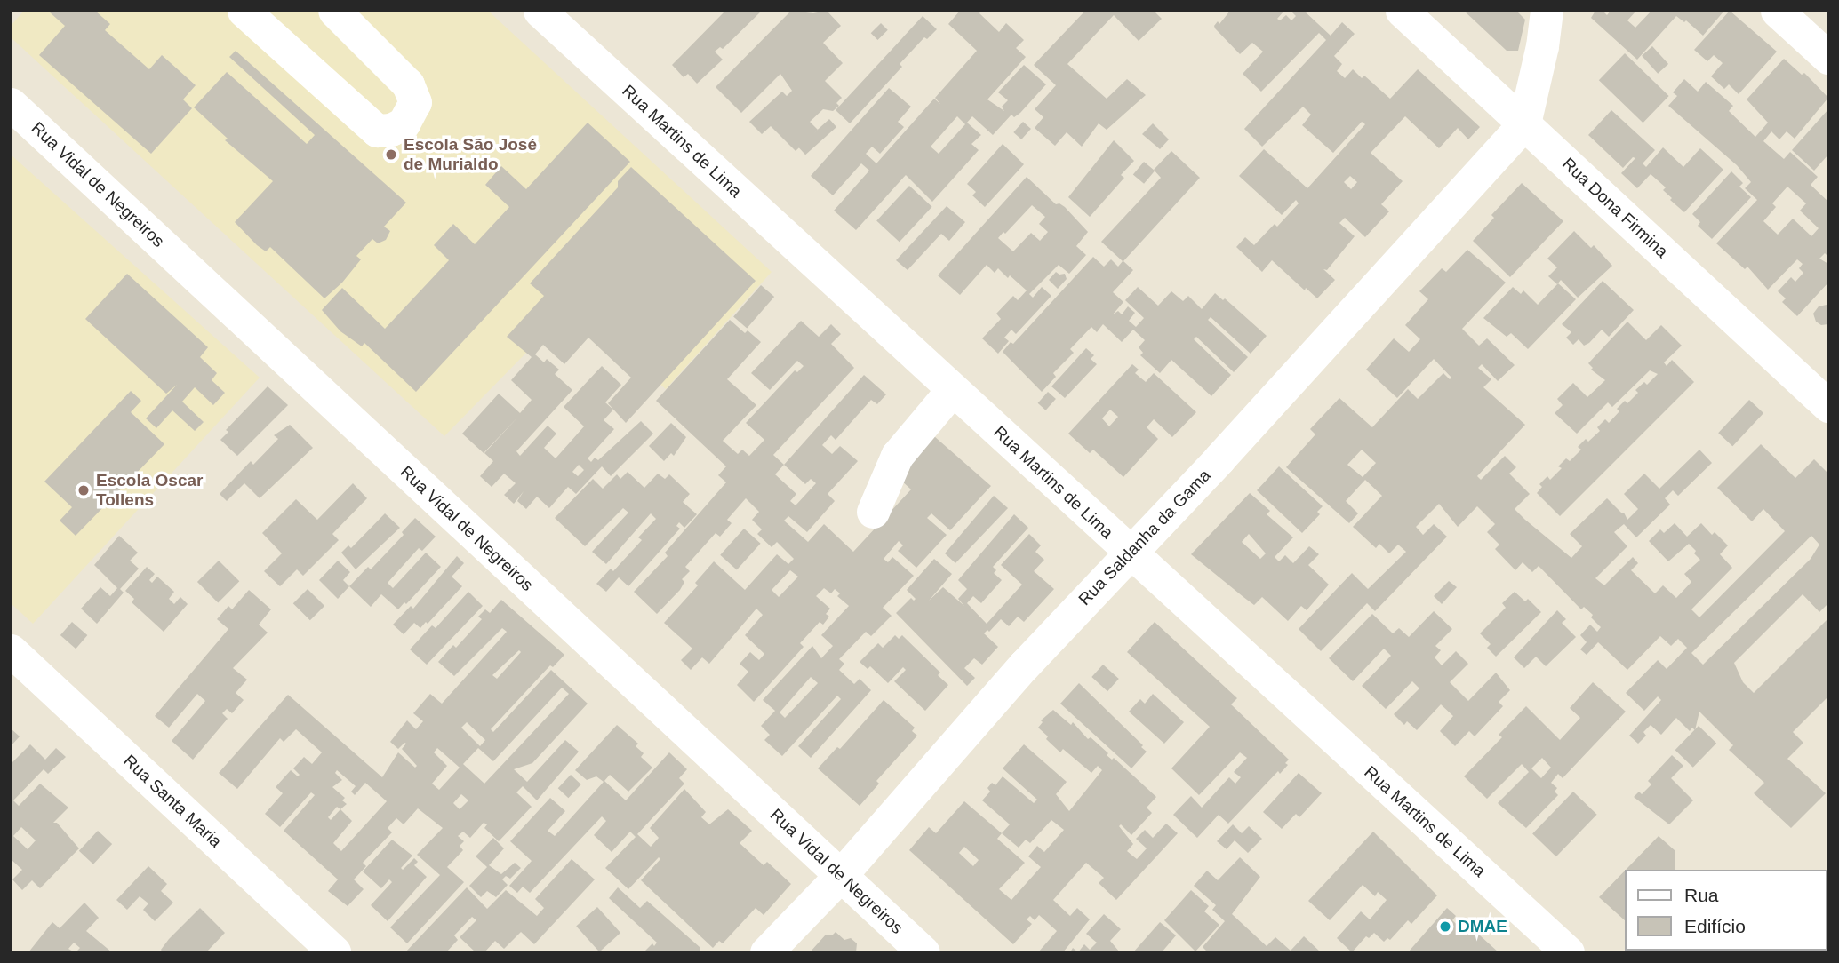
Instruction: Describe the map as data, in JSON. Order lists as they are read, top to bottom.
{
  "streets": {
    "street": [
      "Rua Martins de Lima",
      "Rua Vidal de Negreiros",
      "Rua Dona Firmina",
      "Rua Saldanha da Gama",
      "Rua Santa Maria"
    ]
  },
  "crossings": [
    ["Rua Martins de Lima", "Rua Saldanha da Gama"],
    ["Rua Vidal de Negreiros", "Rua Saldanha da Gama"],
    ["Rua Dona Firmina", "Rua Saldanha da Gama"]
  ],
  "places": ["Escola São José de Murialdo", "Escola Oscar Tollens", "DMAE"],
  "legend": ["Rua", "Edifício"]
}
